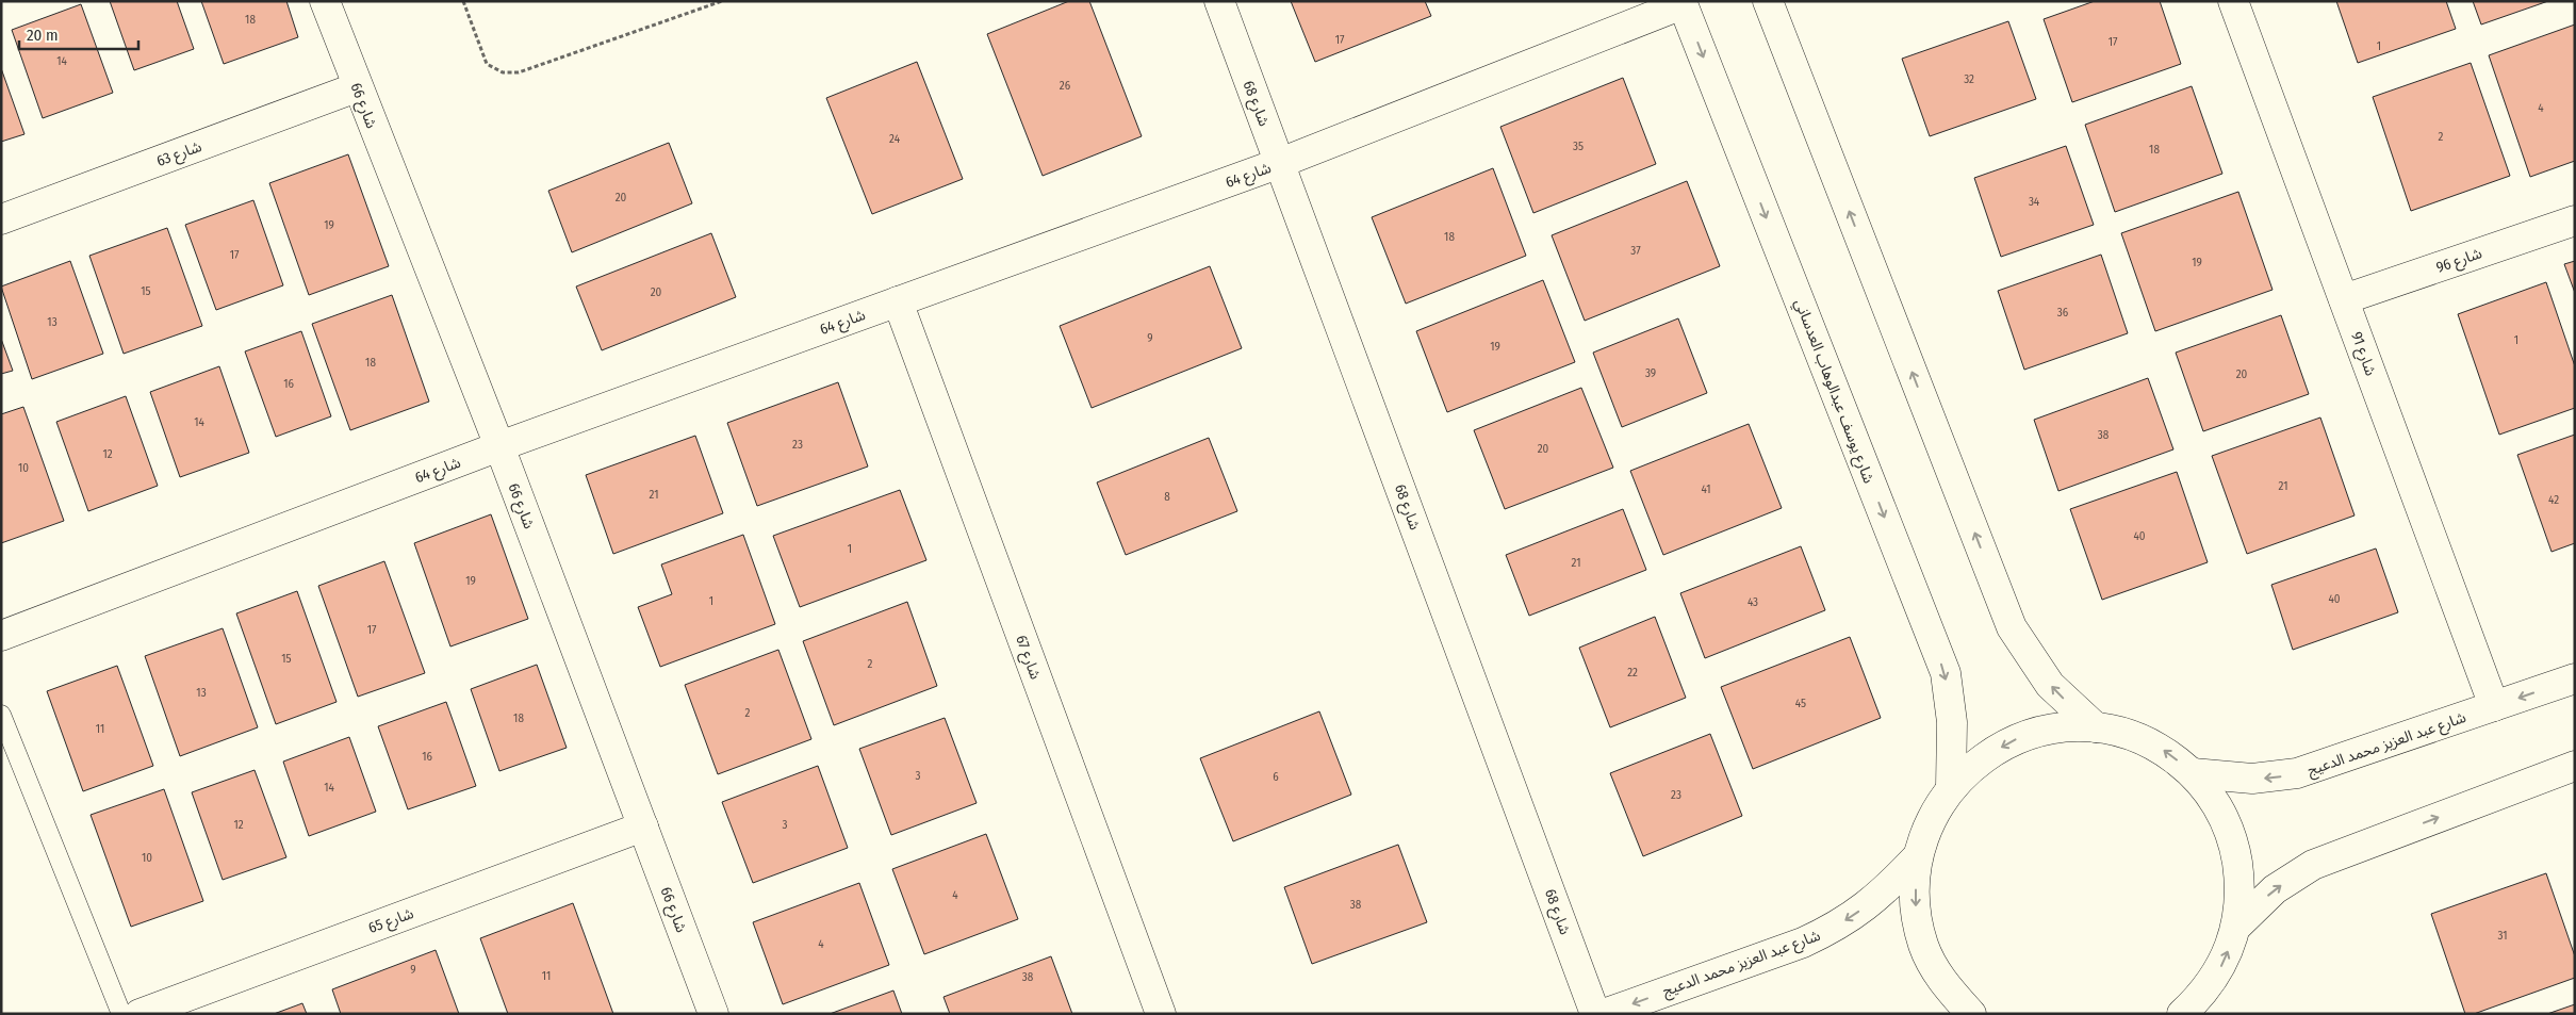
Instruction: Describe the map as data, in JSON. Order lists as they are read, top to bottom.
{
  "streets": {
    "street": [
      "شارع 68",
      "شارع 66",
      "شارع 63",
      "شارع 64",
      "شارع 96",
      "شارع 91",
      "شارع يوسف عبدالوهاب العدساني",
      "شارع 67",
      "شارع عبد العزيز محمد الدعيج",
      "شارع 65"
    ]
  },
  "crossings": [
    ["شارع 68", "شارع 64"],
    ["شارع 66", "شارع 63"],
    ["شارع 66", "شارع 64"],
    ["شارع 66", "شارع 65"],
    ["شارع 64", "شارع يوسف عبدالوهاب العدساني"],
    ["شارع 64", "شارع 67"],
    ["شارع 96", "شارع 91"],
    ["شارع 91", "شارع عبد العزيز محمد الدعيج"]
  ],
  "house_numbers": [
    "18",
    "17",
    "17",
    "1",
    "14",
    "32",
    "26",
    "4",
    "2",
    "24",
    "35",
    "18",
    "20",
    "34",
    "19",
    "18",
    "37",
    "17",
    "19",
    "15",
    "20",
    "36",
    "13",
    "9",
    "1",
    "19",
    "18",
    "39",
    "20",
    "16",
    "14",
    "38",
    "23",
    "20",
    "12",
    "10",
    "21",
    "41",
    "21",
    "8",
    "42",
    "40",
    "1",
    "21",
    "19",
    "40",
    "1",
    "43",
    "17",
    "15",
    "2",
    "22",
    "13",
    "45",
    "2",
    "18",
    "11",
    "16",
    "3",
    "6",
    "14",
    "23",
    "12",
    "3",
    "10",
    "4",
    "38",
    "31",
    "4",
    "9",
    "11",
    "38"
  ],
  "scale_bar": "20 m"
}
